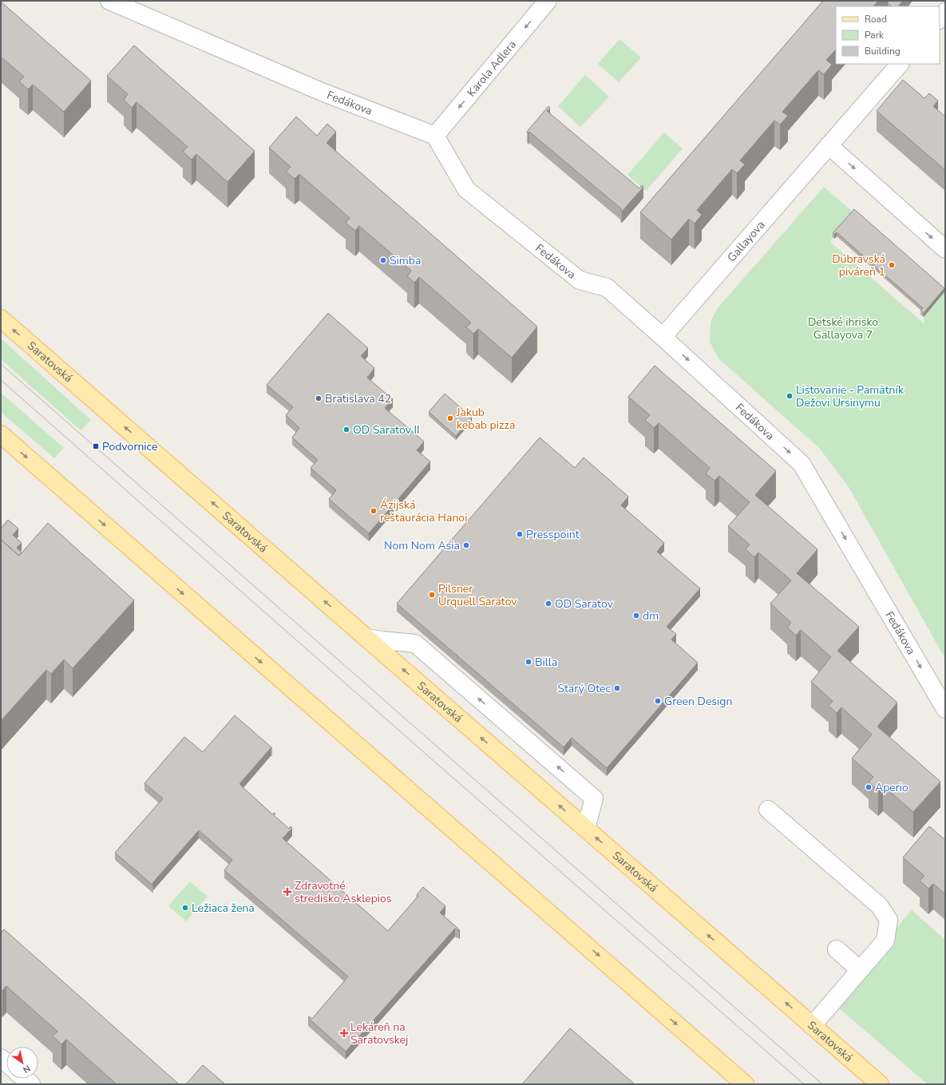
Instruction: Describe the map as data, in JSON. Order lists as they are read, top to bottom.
{
  "streets": {
    "main road": ["Saratovská"],
    "street": ["Karola Adlera", "Fedákova", "Gallayova"]
  },
  "crossings": [
    ["Karola Adlera", "Fedákova"],
    ["Fedákova", "Gallayova"]
  ],
  "one_way": ["Karola Adlera", "Fedákova"],
  "parks": ["Detské ihrisko Gallayova 7"],
  "places": {
    "other": [
      "Simba",
      "Dúbravská piváreň 1",
      "Listovanie - Pamätník Dežovi Ursinymu",
      "Bratislava 42",
      "Jakub kebab pizza",
      "OD Saratov II",
      "Ázijská reštaurácia Hanoi",
      "Presspoint",
      "Nom Nom Asia",
      "Pilsner Urquell Saratov",
      "OD Saratov",
      "dm",
      "Billa",
      "Starý Otec",
      "Green Design",
      "Aperio",
      "Ležiaca žena"
    ],
    "transit": ["Podvornice"],
    "health": ["Zdravotné stredisko Asklepios", "Lekáreň na Saratovskej"]
  },
  "legend": ["Road", "Park", "Building"],
  "north": "bottom right"
}
